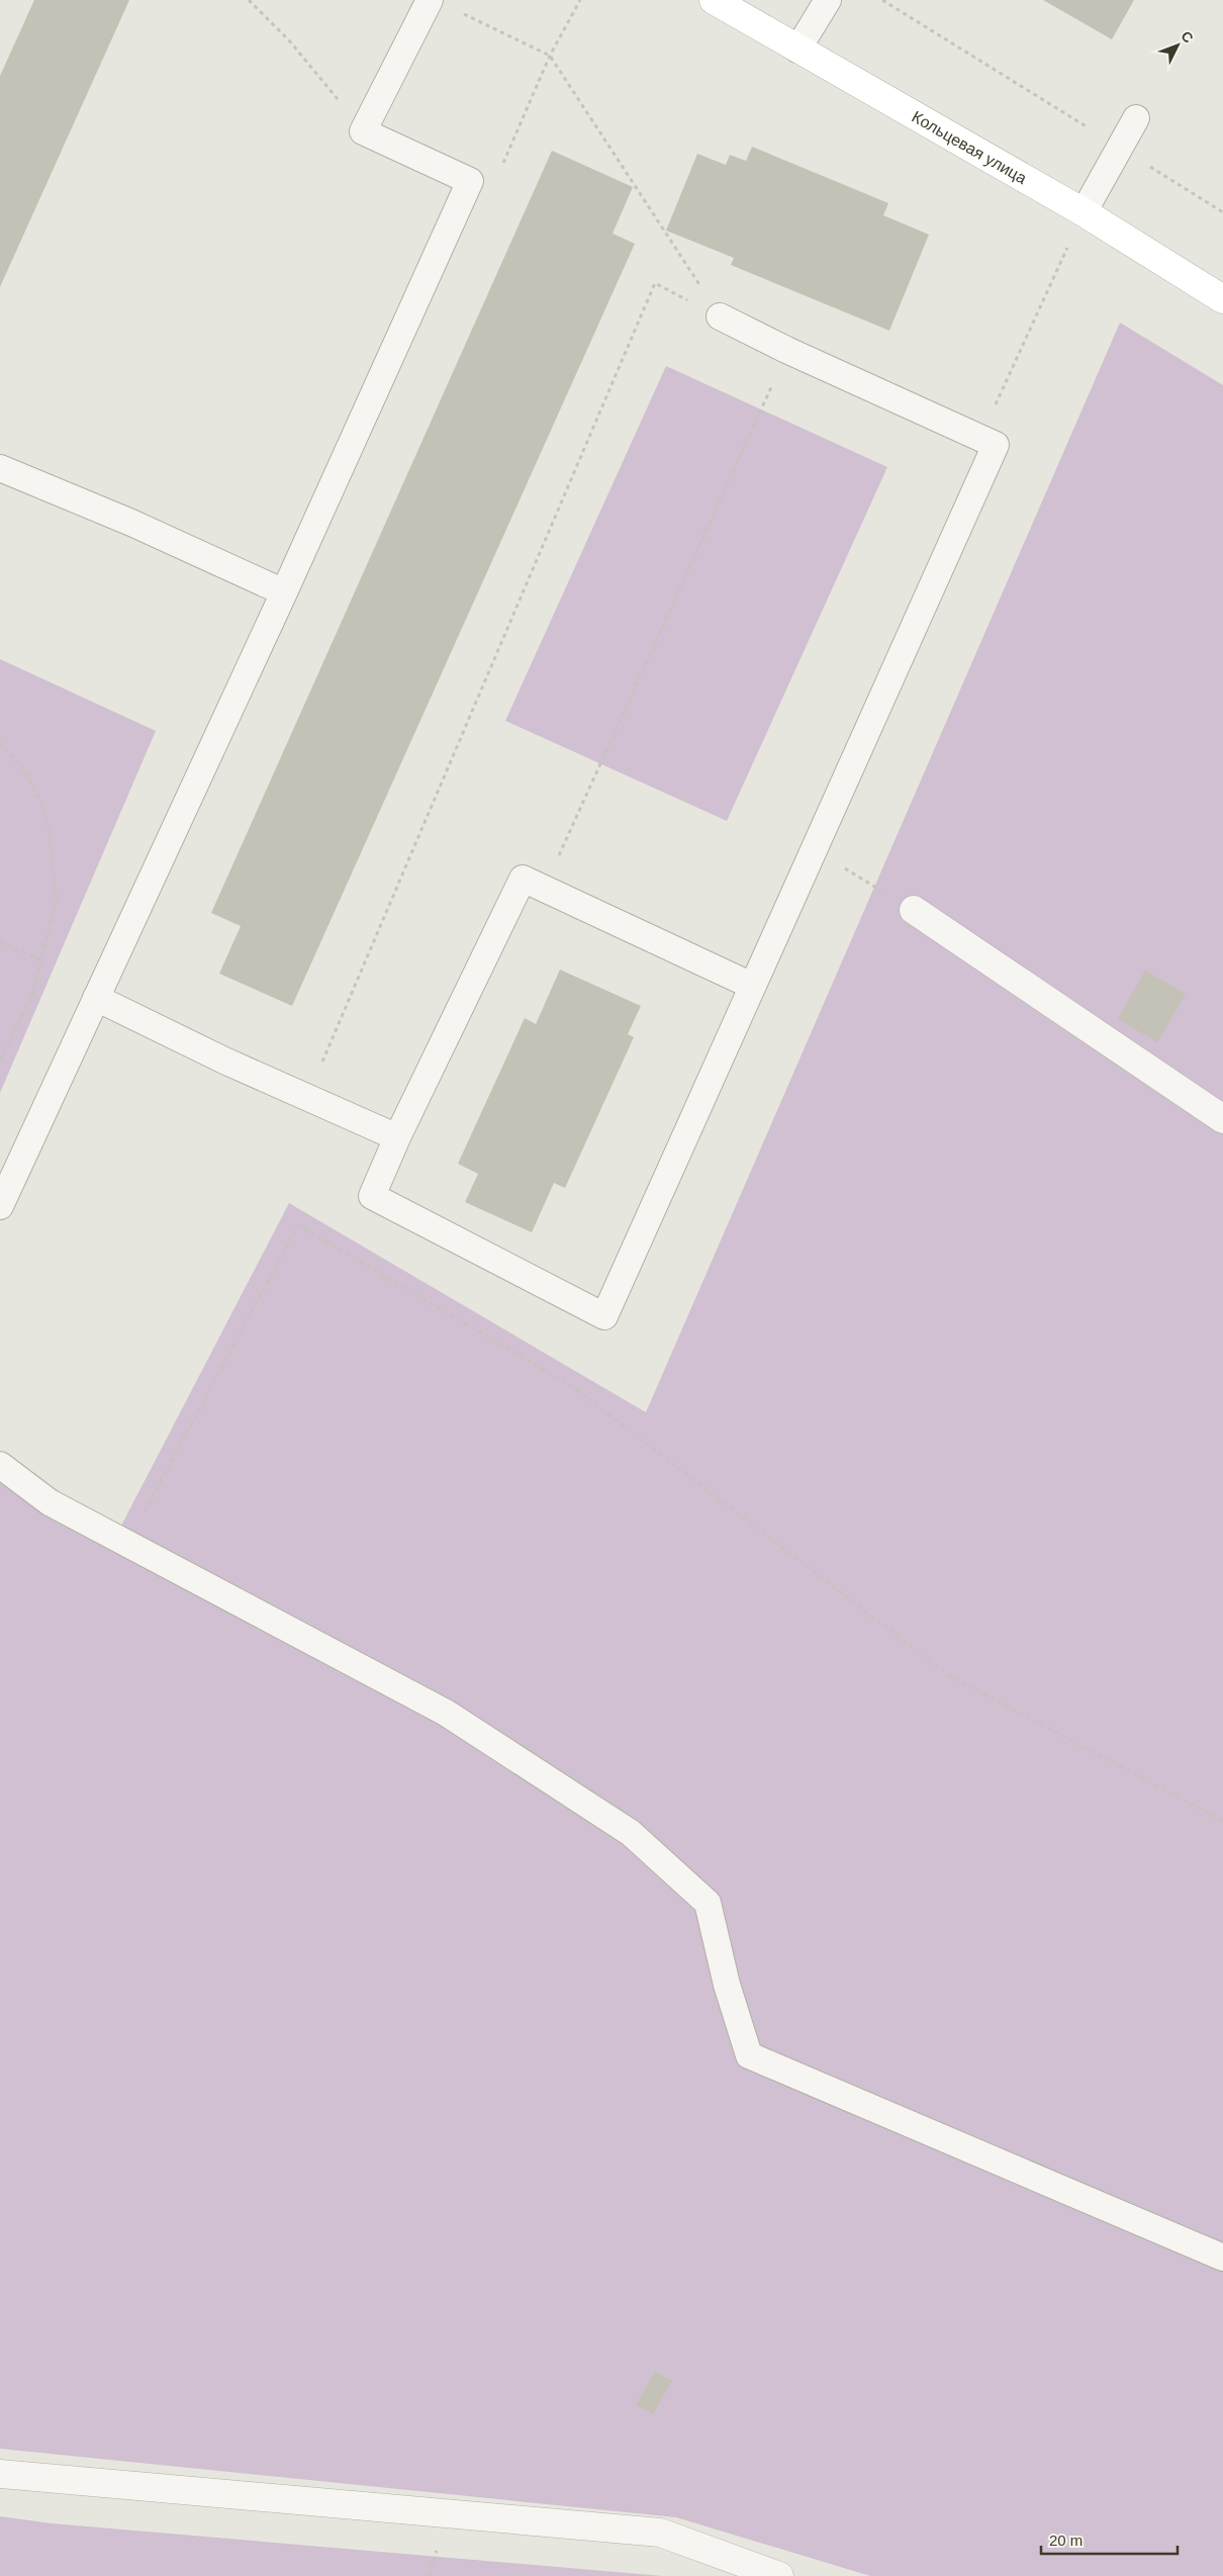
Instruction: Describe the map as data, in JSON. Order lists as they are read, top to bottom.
{
  "streets": {
    "street": ["Кольцевая улица"]
  },
  "scale_bar": "20 m",
  "north": "top right"
}
